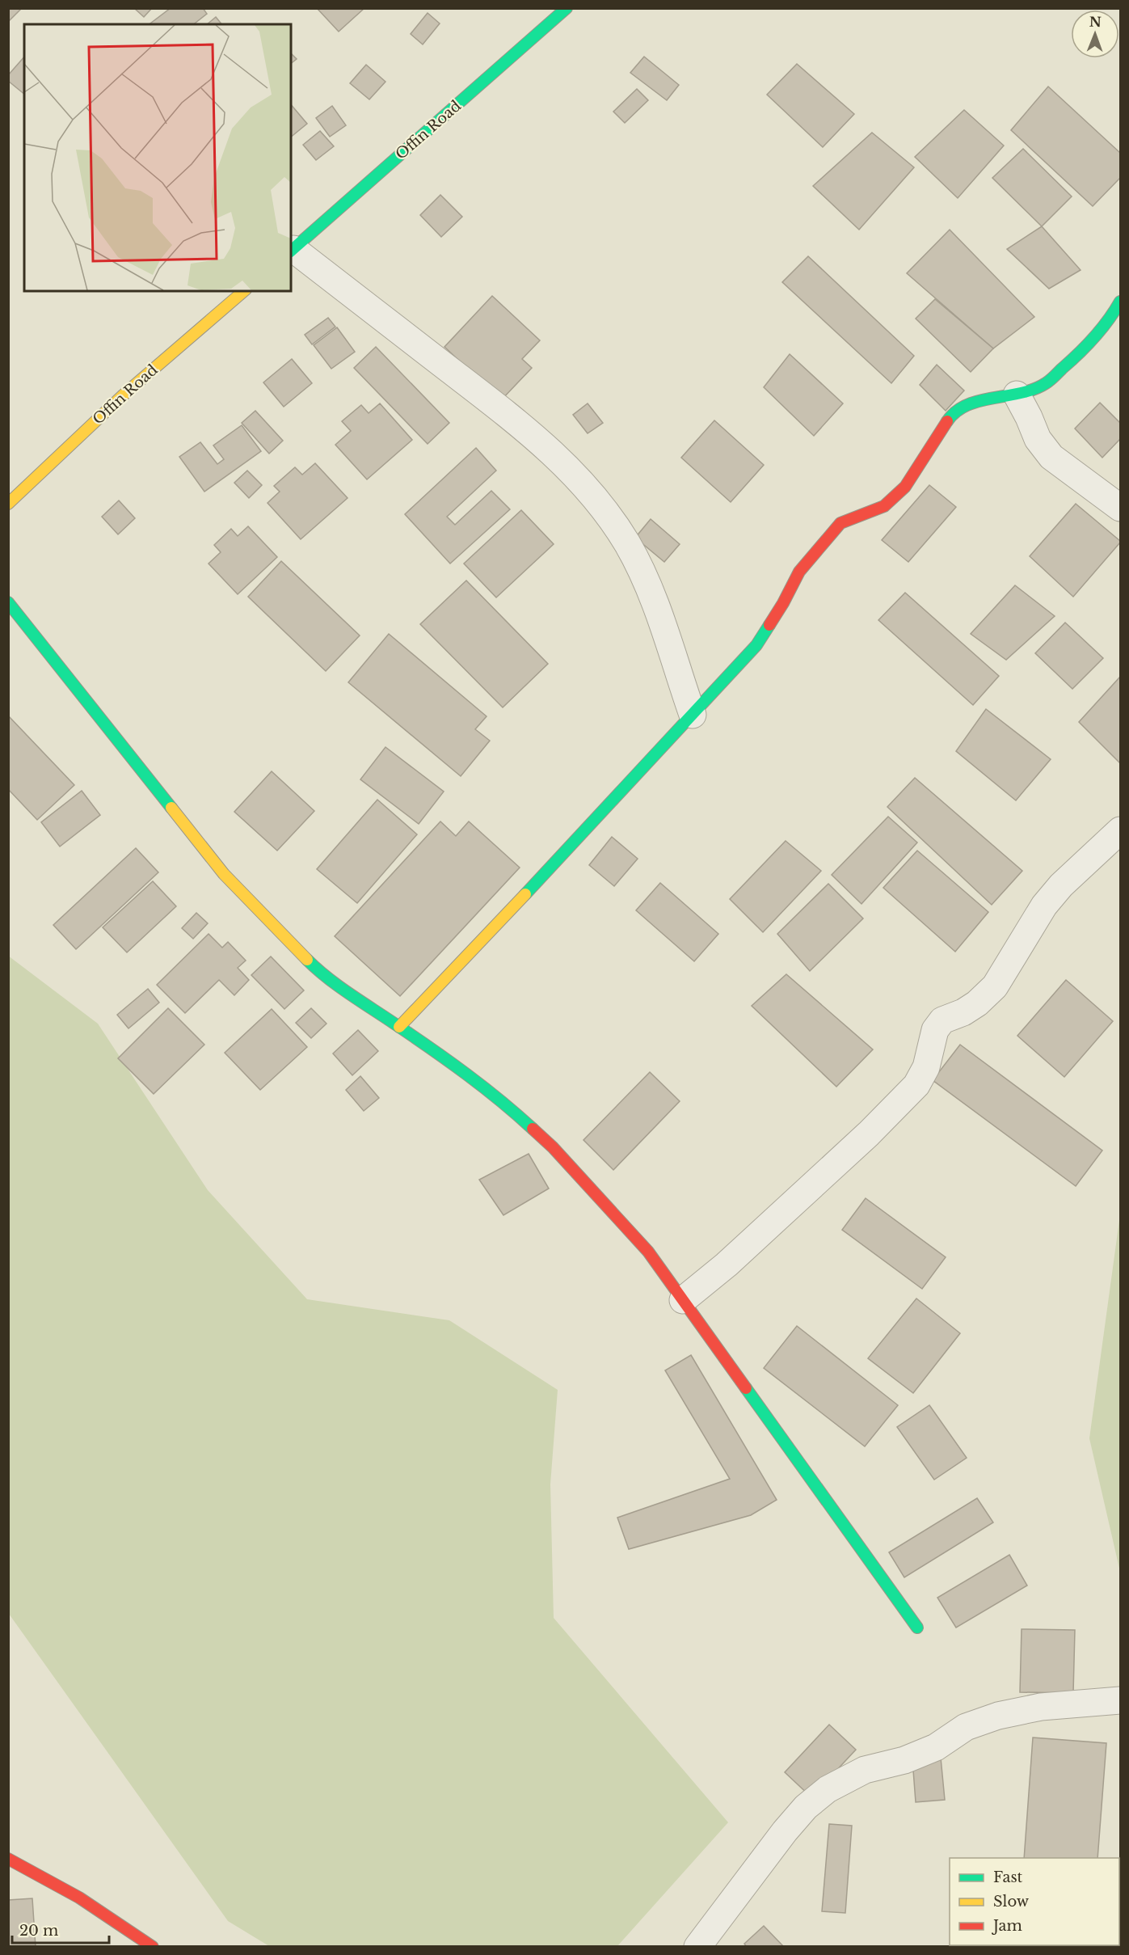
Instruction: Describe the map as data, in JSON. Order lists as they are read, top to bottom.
{
  "streets": {
    "street": ["Offin Road"]
  },
  "legend": ["Fast", "Slow", "Jam"],
  "scale_bar": "20 m",
  "north": "top"
}
